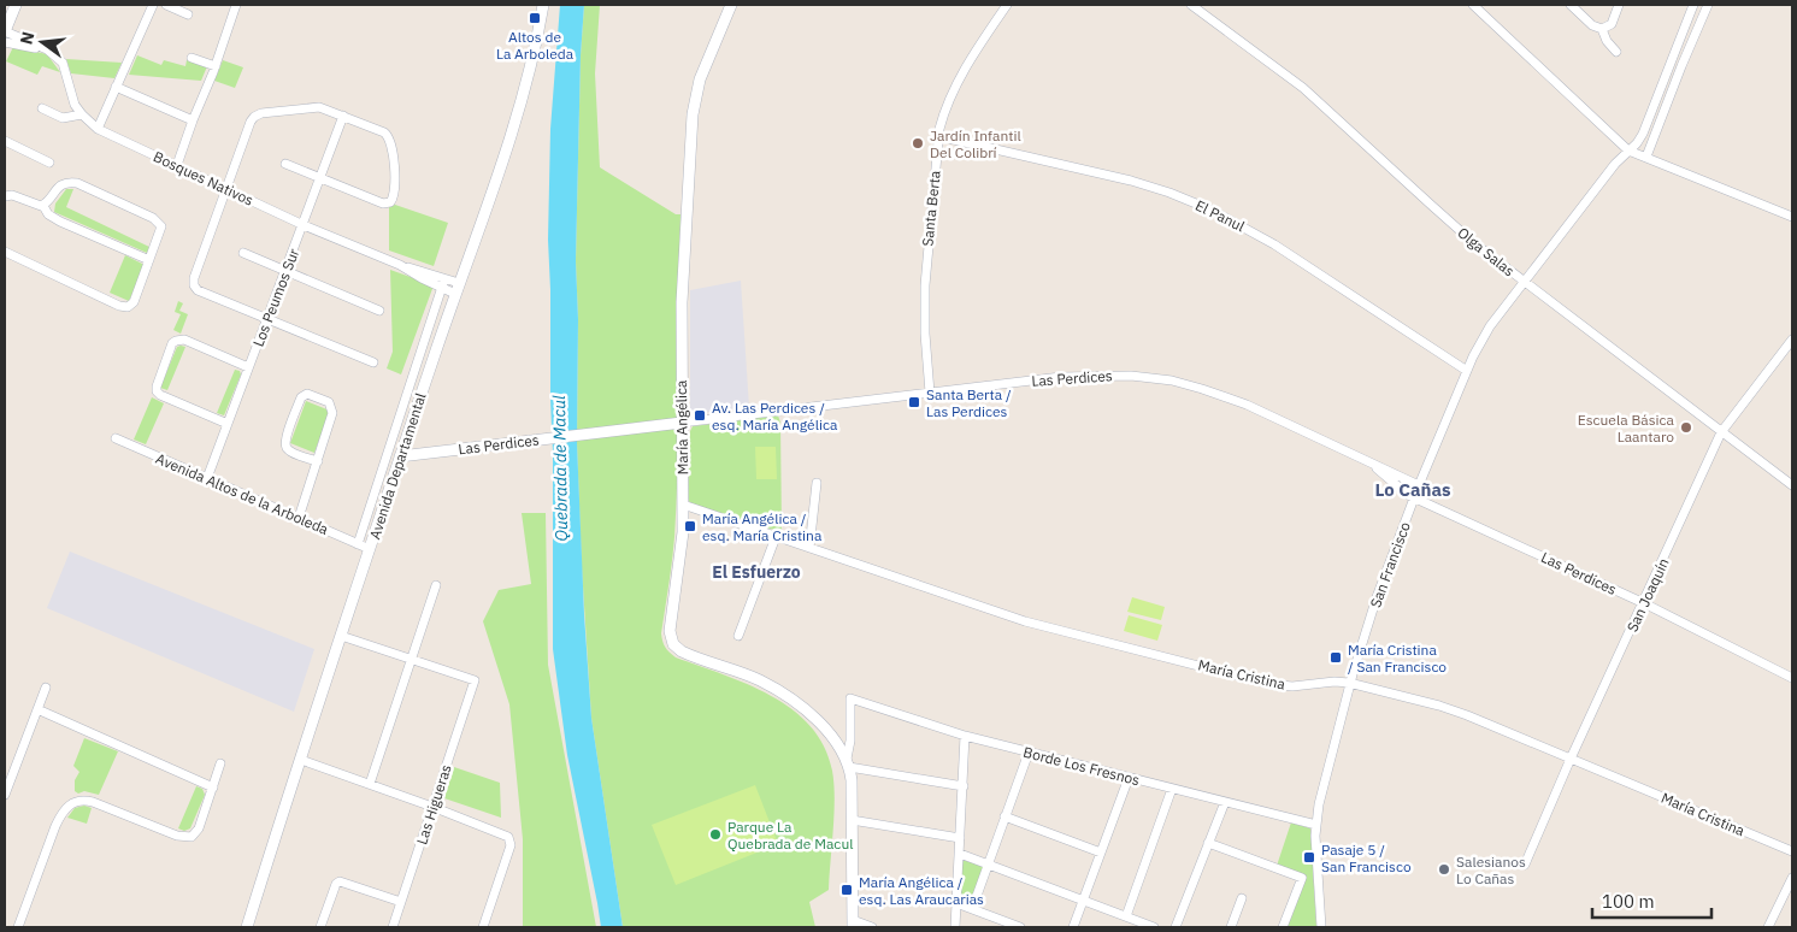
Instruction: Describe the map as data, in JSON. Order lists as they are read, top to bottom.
{
  "streets": {
    "street": [
      "Bosques Nativos",
      "Santa Berta",
      "El Panul",
      "Olga Salas",
      "Los Peumos Sur",
      "Las Perdices",
      "María Angélica",
      "Avenida Departamental",
      "Avenida Altos de la Arboleda",
      "San Francisco",
      "San Joaquín",
      "María Cristina",
      "Borde Los Fresnos",
      "Las Higueras"
    ]
  },
  "crossings": [
    ["Bosques Nativos", "Los Peumos Sur"],
    ["Bosques Nativos", "Avenida Departamental"],
    ["Santa Berta", "El Panul"],
    ["Santa Berta", "Las Perdices"],
    ["El Panul", "San Francisco"],
    ["Olga Salas", "San Francisco"],
    ["Olga Salas", "San Joaquín"],
    ["Los Peumos Sur", "Avenida Altos de la Arboleda"],
    ["Las Perdices", "María Angélica"],
    ["Las Perdices", "Avenida Departamental"],
    ["Las Perdices", "San Francisco"],
    ["Las Perdices", "San Joaquín"],
    ["María Angélica", "María Cristina"],
    ["María Angélica", "Borde Los Fresnos"],
    ["Avenida Departamental", "Avenida Altos de la Arboleda"],
    ["San Francisco", "María Cristina"],
    ["San Francisco", "Borde Los Fresnos"],
    ["San Joaquín", "María Cristina"]
  ],
  "districts": ["Lo Cañas", "El Esfuerzo"],
  "water": ["Quebrada de Macul"],
  "places": {
    "transit": [
      "Altos de La Arboleda",
      "Santa Berta / Las Perdices",
      "Av. Las Perdices / esq. María Angélica",
      "María Angélica / esq. María Cristina",
      "María Cristina / San Francisco",
      "Pasaje 5 / San Francisco",
      "María Angélica / esq. Las Araucarias"
    ],
    "other": [
      "Jardín Infantil Del Colibrí",
      "Escuela Básica Laantaro",
      "Parque La Quebrada de Macul",
      "Salesianos Lo Cañas"
    ]
  },
  "scale_bar": "100 m",
  "north": "left"
}
